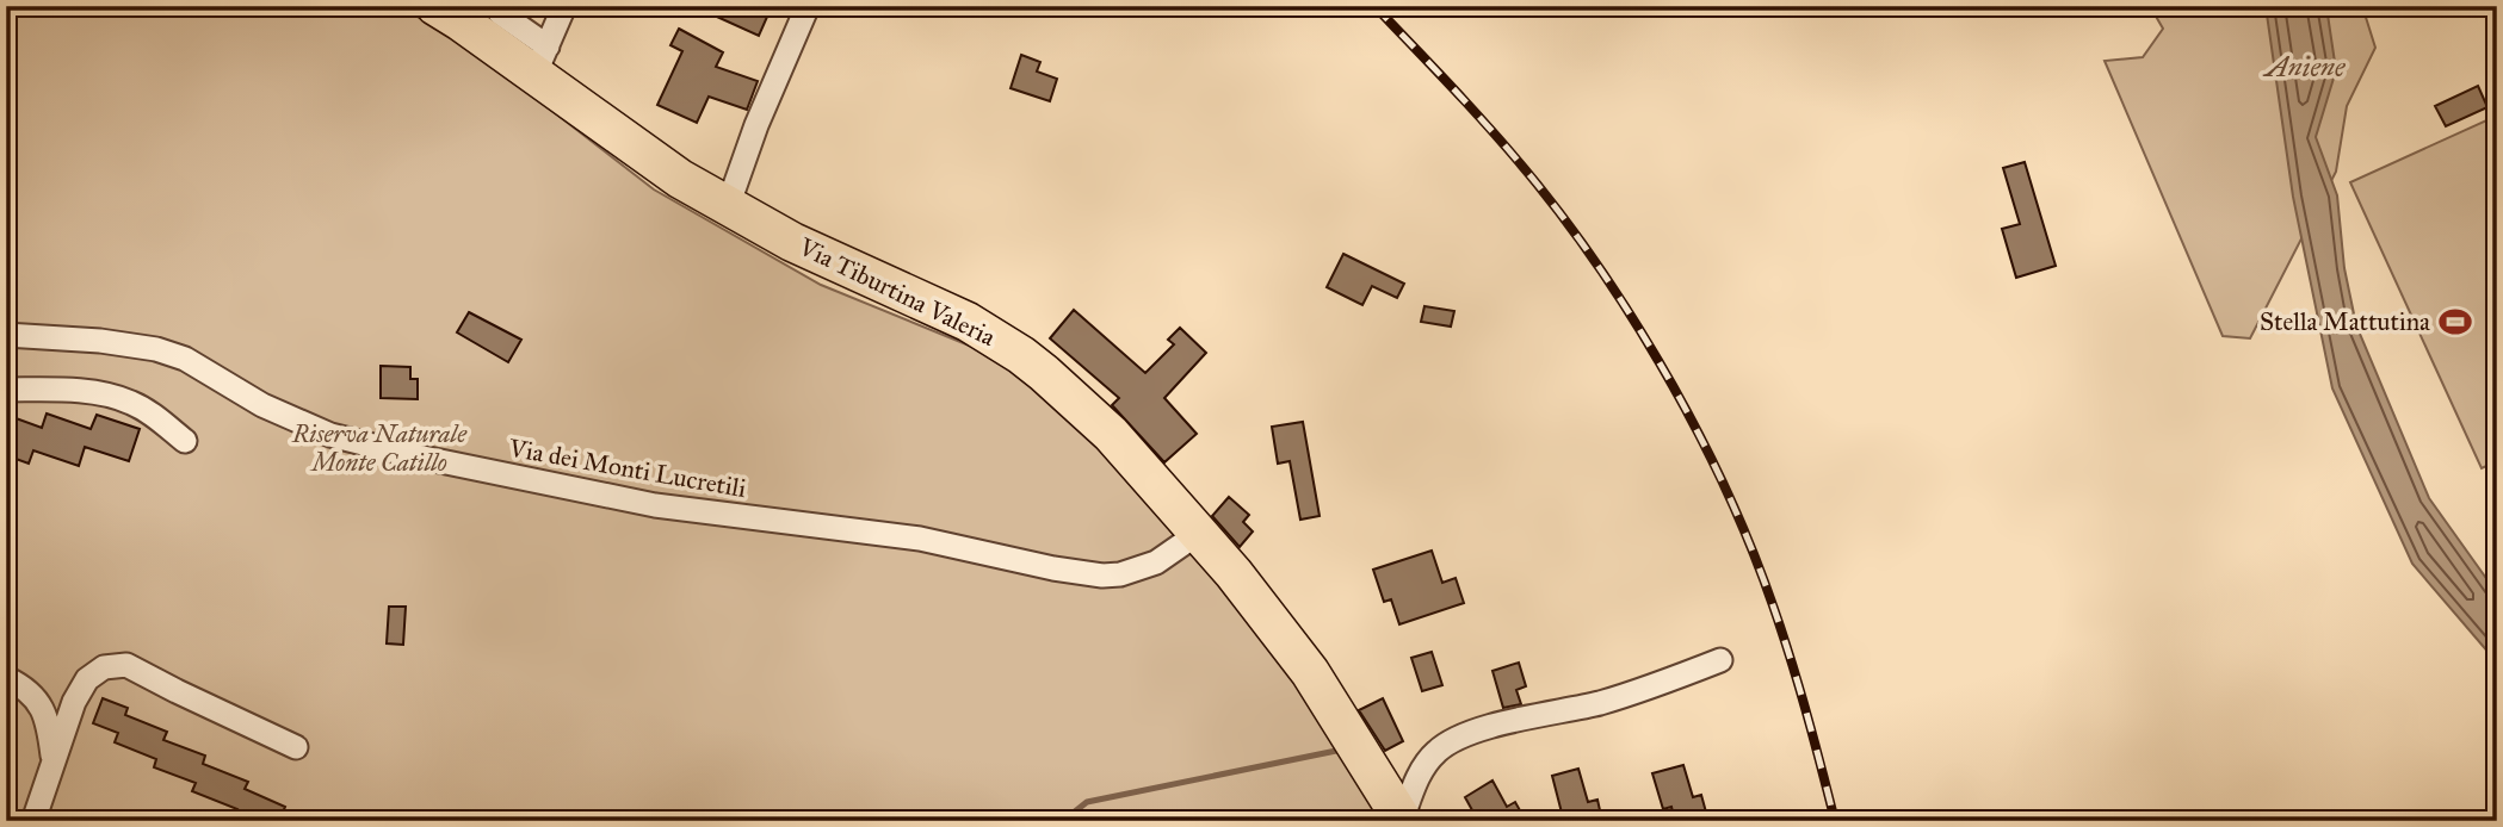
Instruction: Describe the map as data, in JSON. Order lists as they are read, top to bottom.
{
  "streets": {
    "main road": ["Via Tiburtina Valeria"],
    "street": ["Via dei Monti Lucretili"]
  },
  "crossings": [
    ["Via Tiburtina Valeria", "Via dei Monti Lucretili"]
  ],
  "water": ["Aniene"],
  "parks": ["Riserva Naturale Monte Catillo"],
  "places": {
    "sports": ["Stella Mattutina"]
  }
}
